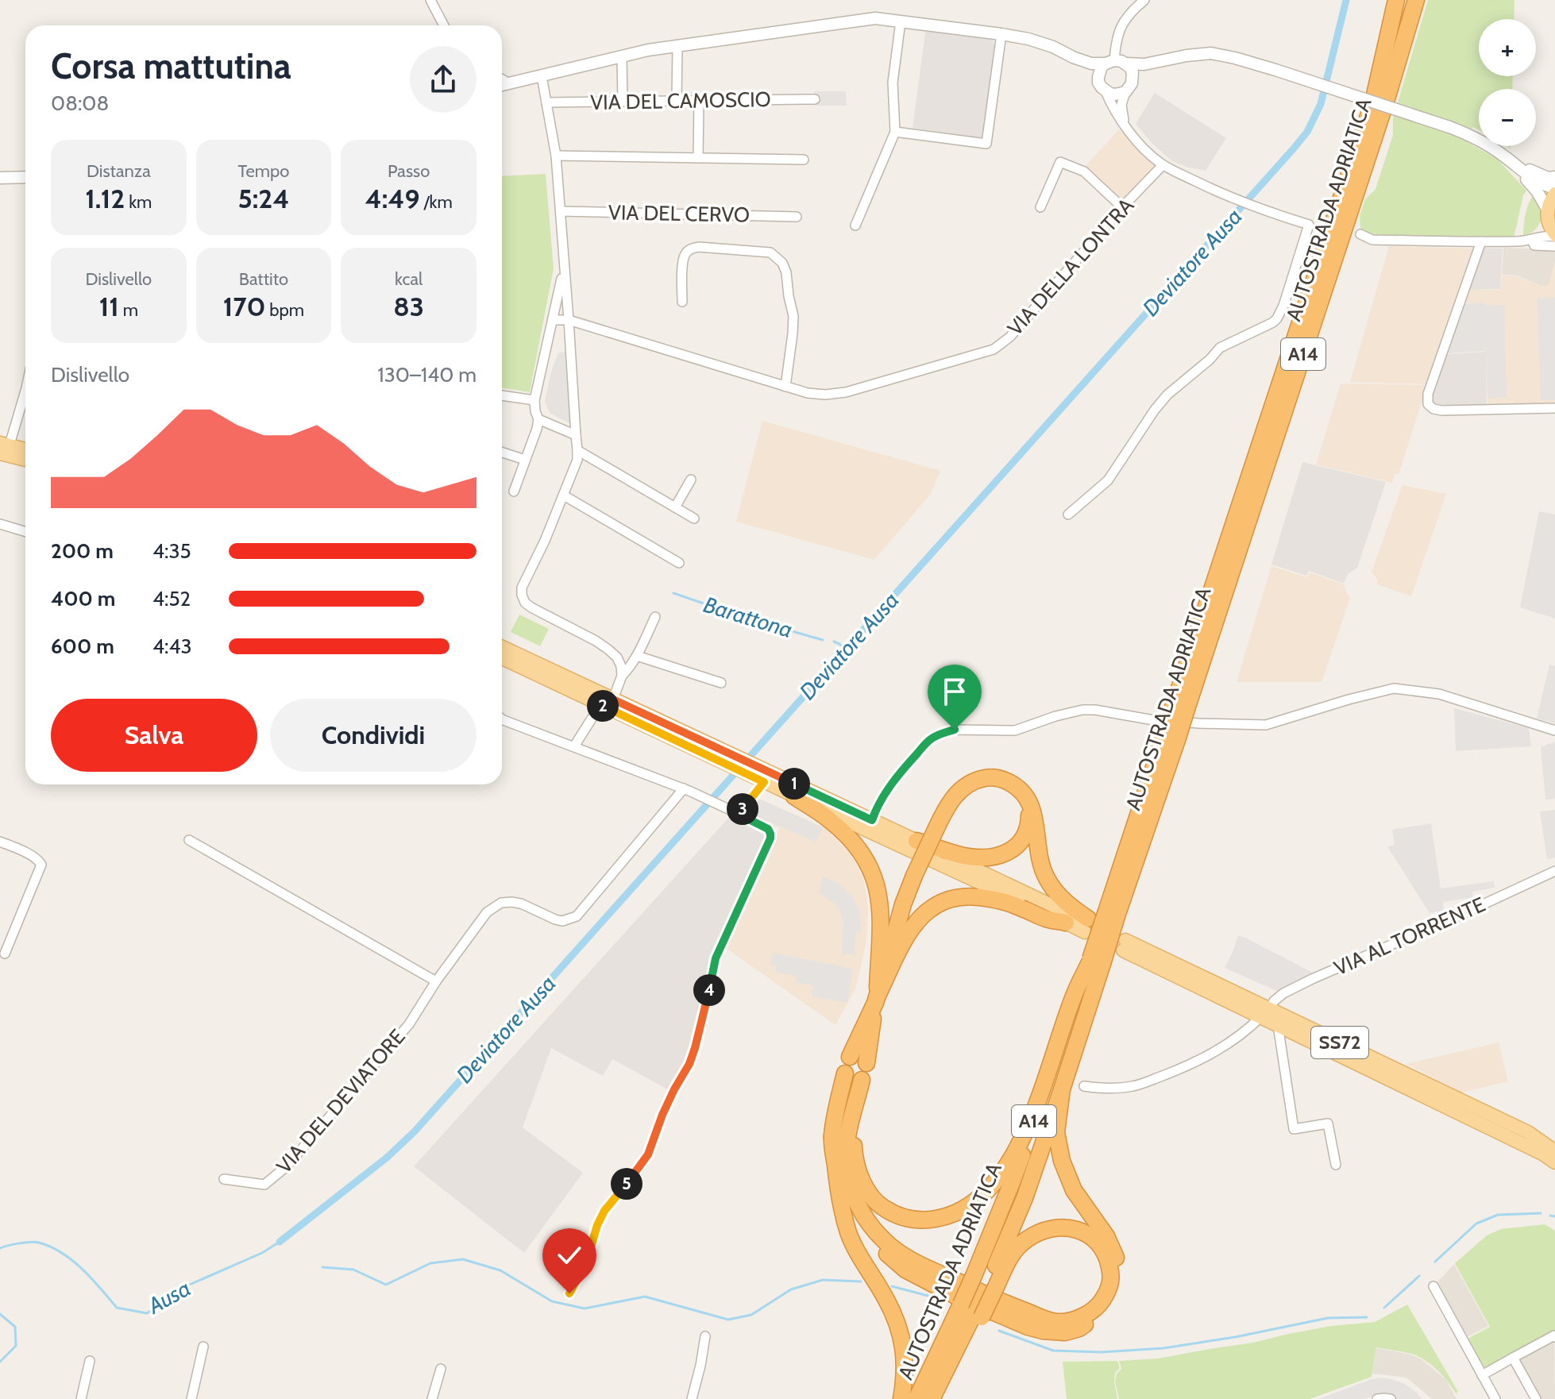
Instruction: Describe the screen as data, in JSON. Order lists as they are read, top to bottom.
{
  "streets": {
    "highway": ["AUTOSTRADA ADRIATICA", "A14"],
    "main road": ["SS72"],
    "street": [
      "VIA DEL CAMOSCIO",
      "VIA DEL CERVO",
      "VIA DELLA LONTRA",
      "VIA AL TORRENTE",
      "VIA DEL DEVIATORE"
    ]
  },
  "crossings": [
    ["VIA AL TORRENTE", "SS72"]
  ],
  "water": ["Deviatore Ausa", "Barattona", "Ausa"],
  "page": {
    "map_buttons": ["+", "−"],
    "heading": ["Corsa mattutina", "08:08"],
    "stats": [
      ["Distanza", "1.12 km"],
      ["Tempo", "5:24"],
      ["Passo", "4:49 /km"],
      ["Dislivello", "11 m"],
      ["Battito", "170 bpm"],
      ["kcal", "83"]
    ],
    "chart": ["Dislivello", "130–140 m"],
    "list": [
      {
        "name": "200 m",
        "note": "4:35"
      },
      {
        "name": "400 m",
        "note": "4:52"
      },
      {
        "name": "600 m",
        "note": "4:43"
      }
    ],
    "buttons": ["Salva", "Condividi"],
    "pins": [
      "2",
      "1",
      "3",
      "4",
      "5"
    ]
  }
}
